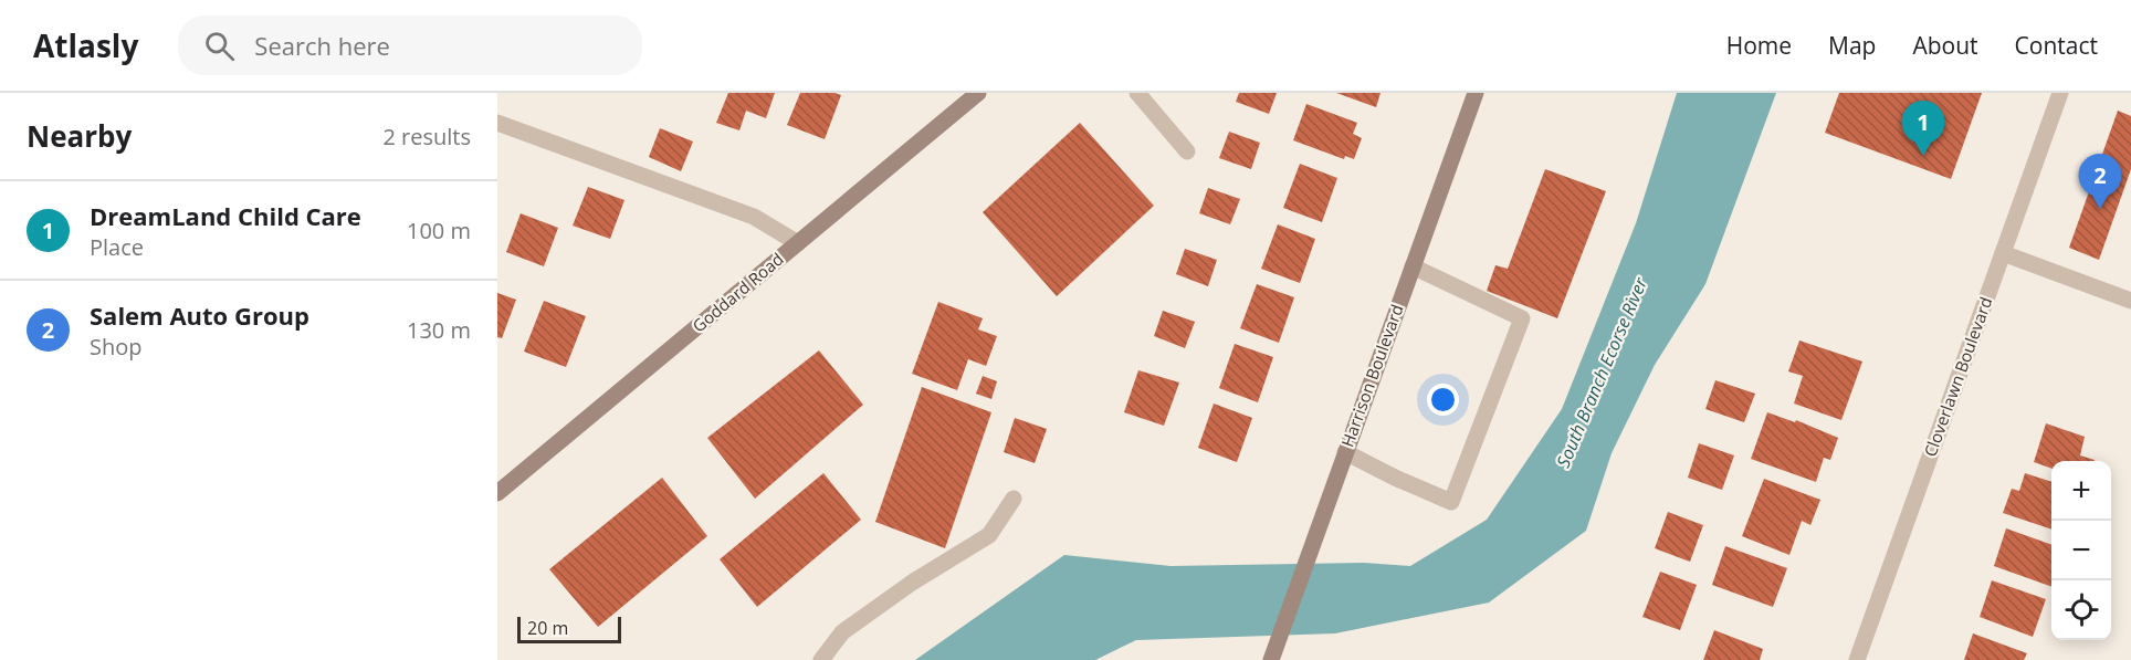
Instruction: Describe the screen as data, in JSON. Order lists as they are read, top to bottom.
{
  "streets": {
    "street": ["Goddard Road", "Harrison Boulevard", "Cloverlawn Boulevard"]
  },
  "water": ["South Branch Ecorse River"],
  "scale_bar": "20 m",
  "page": {
    "header": "Atlasly",
    "search": "Search here",
    "nav": [
      "Home",
      "Map",
      "About",
      "Contact"
    ],
    "heading": ["Nearby", "2 results"],
    "pins": ["1", "2"],
    "list": [
      {
        "mark": "1",
        "name": "DreamLand Child Care",
        "note": "Place",
        "value": "100 m"
      },
      {
        "mark": "2",
        "name": "Salem Auto Group",
        "note": "Shop",
        "value": "130 m"
      }
    ],
    "map_buttons": ["+", "−"],
    "scale": "20 m"
  }
}
